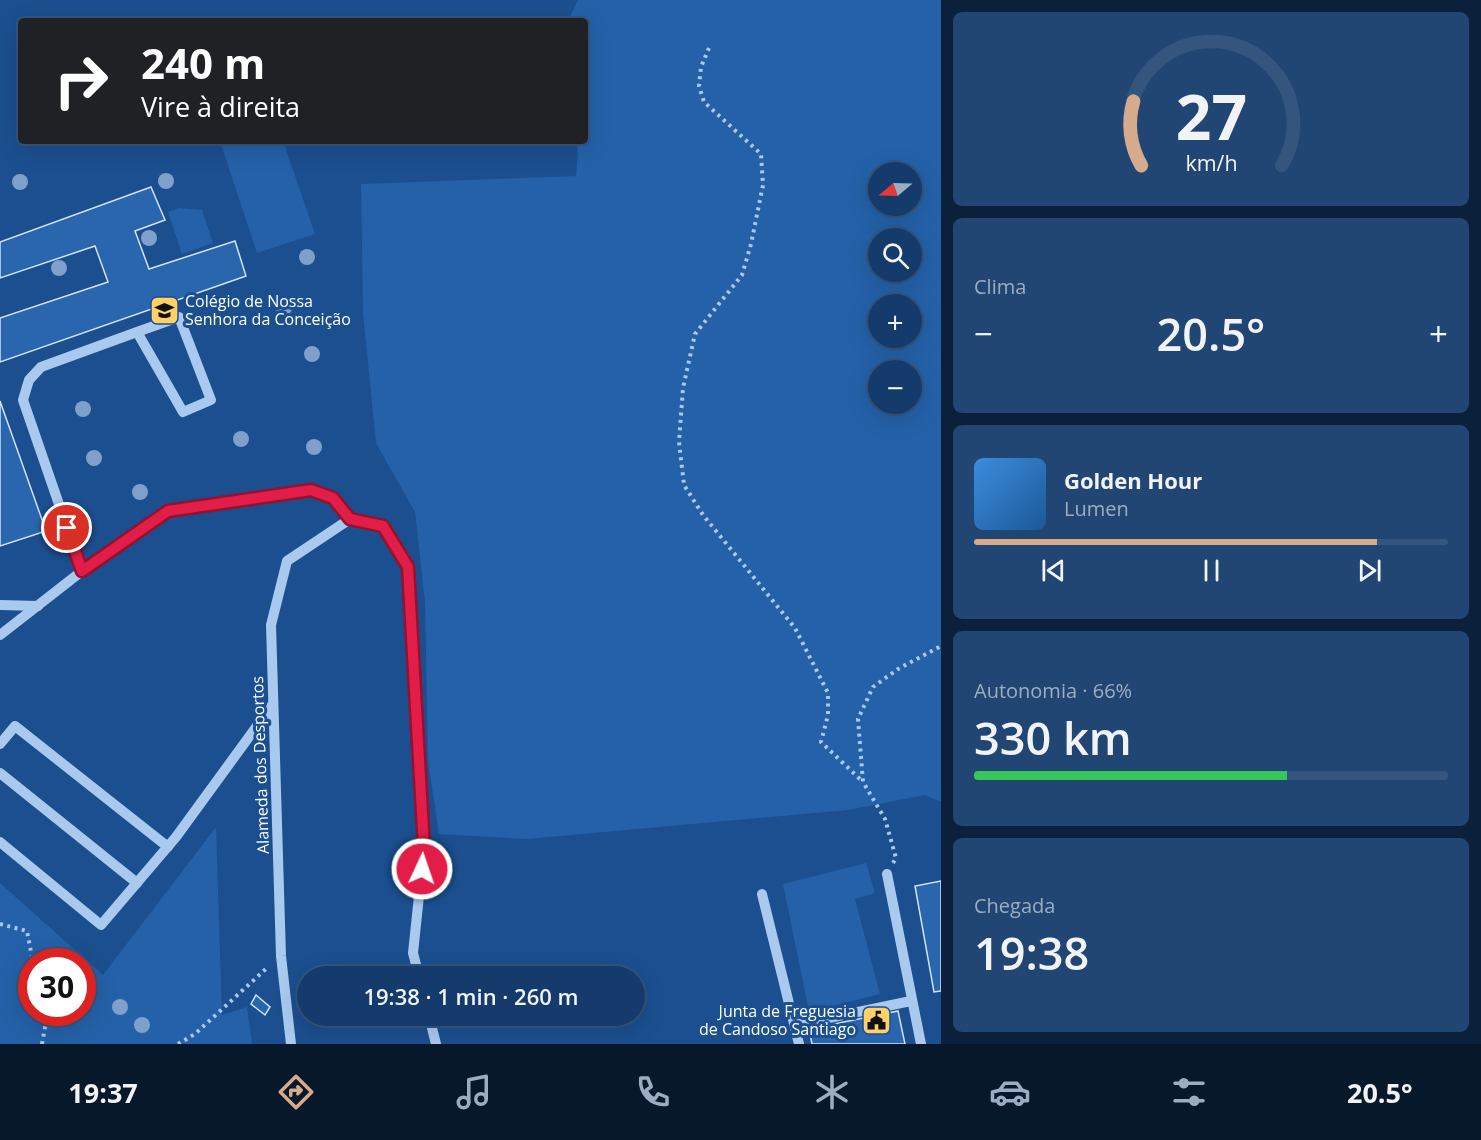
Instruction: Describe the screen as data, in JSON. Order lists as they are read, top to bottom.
{
  "streets": {
    "street": ["Alameda dos Desportos"]
  },
  "places": {
    "school or university": ["Colégio de Nossa Senhora da Conceição"],
    "public building": ["Junta de Freguesia de Candoso Santiago"]
  },
  "north": "left",
  "page": {
    "turn": ["240 m", "Vire à direita"],
    "map_buttons": ["+", "−"],
    "tile": [
      "Clima",
      ["Autonomia · 66%", "330 km"],
      ["Chegada", "19:38"]
    ],
    "heat": ["−", "20.5°", "+"],
    "song": ["Golden Hour", "Lumen"],
    "limit": "30",
    "trip": "19:38 · 1 min · 260 m",
    "tabs": ["19:37", "20.5°"],
    "gauge": ["27", "km/h"]
  }
}
